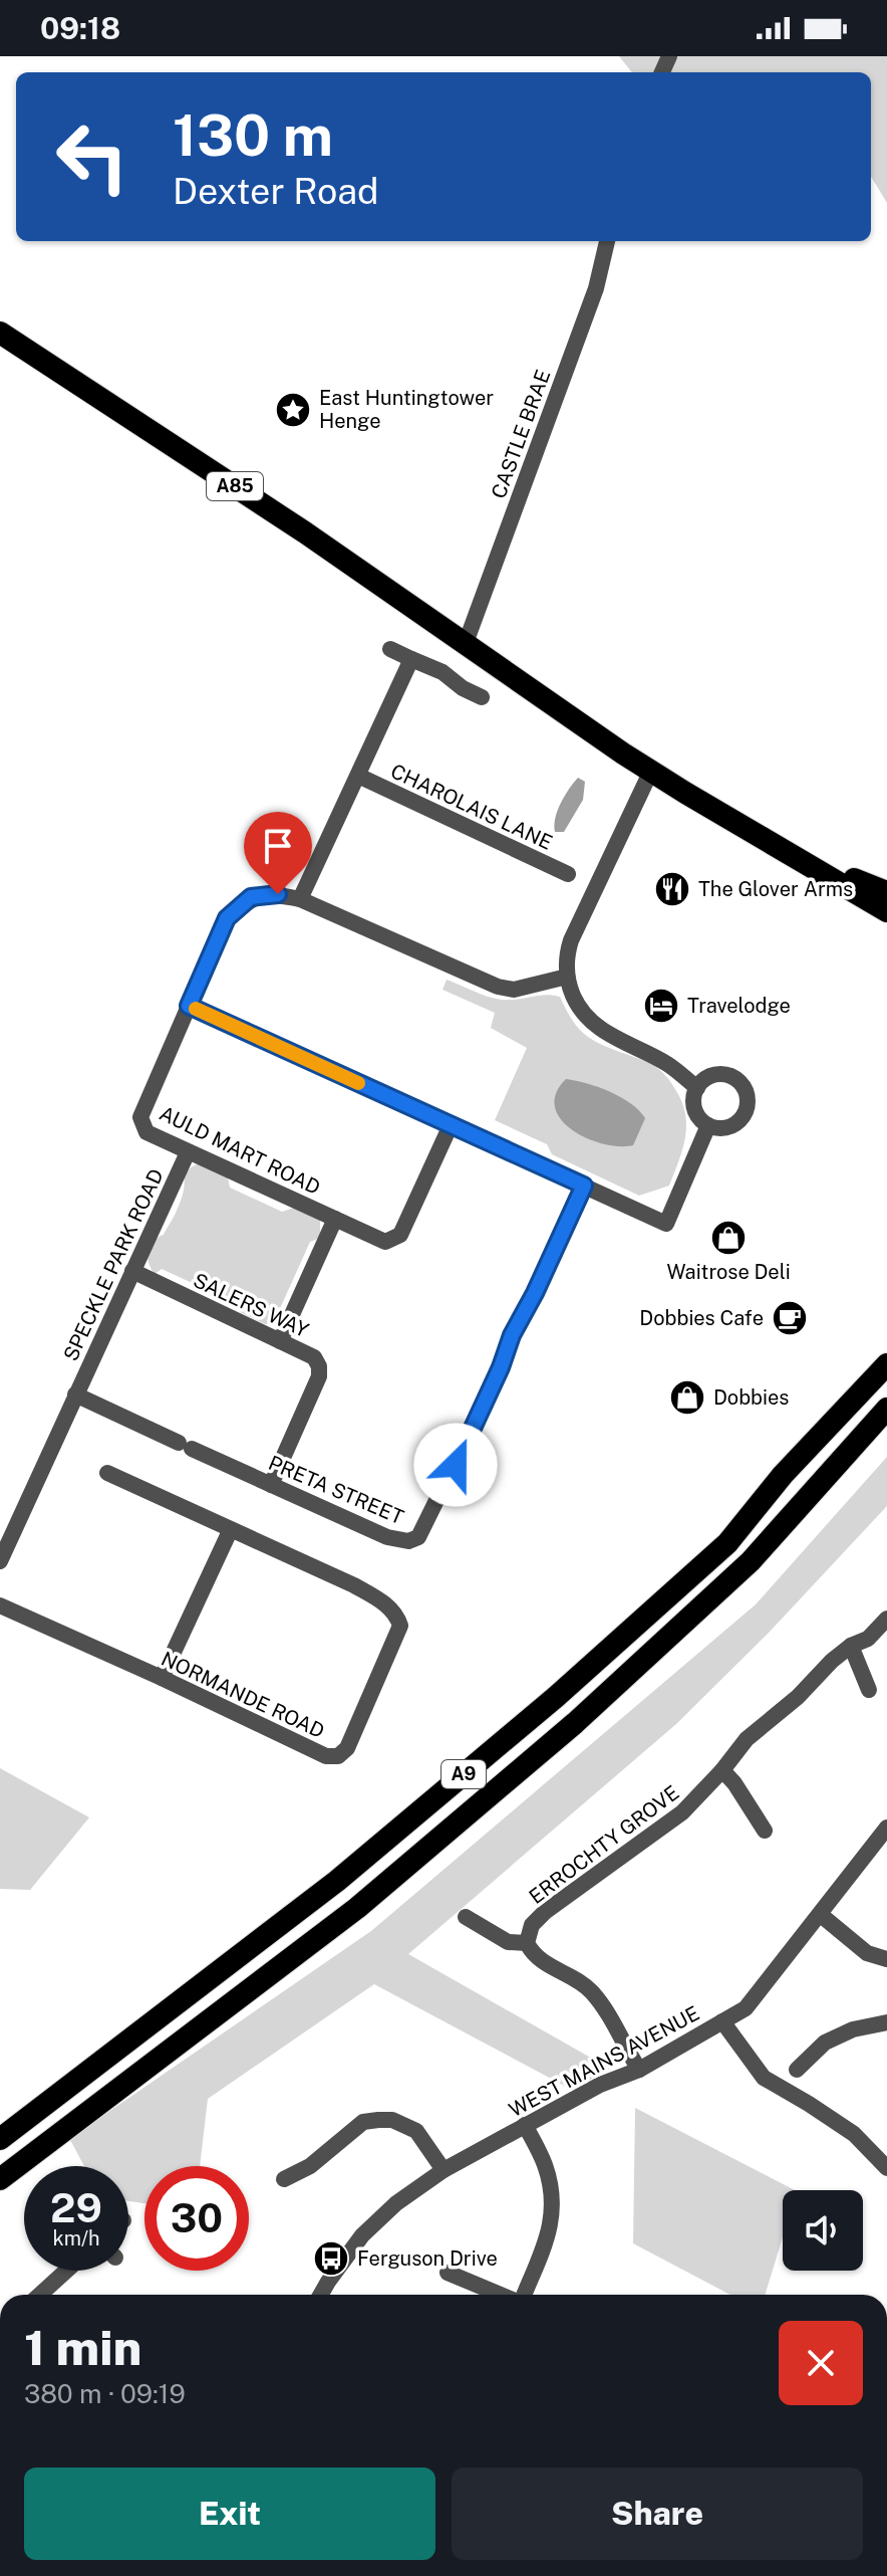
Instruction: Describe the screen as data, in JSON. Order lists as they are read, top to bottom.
{
  "streets": {
    "highway": ["A85", "A9"],
    "street": [
      "CASTLE BRAE",
      "CHAROLAIS LANE",
      "AULD MART ROAD",
      "SPECKLE PARK ROAD",
      "SALERS WAY",
      "PRETA STREET",
      "NORMANDE ROAD",
      "ERROCHTY GROVE",
      "WEST MAINS AVENUE"
    ]
  },
  "crossings": [
    ["CASTLE BRAE", "A85"],
    ["AULD MART ROAD", "SPECKLE PARK ROAD"],
    ["SPECKLE PARK ROAD", "SALERS WAY"],
    ["SPECKLE PARK ROAD", "PRETA STREET"],
    ["SALERS WAY", "PRETA STREET"]
  ],
  "places": {
    "place": ["East Huntingtower Henge"],
    "restaurant": ["The Glover Arms"],
    "hotel": ["Travelodge"],
    "shop": ["Waitrose Deli", "Dobbies"],
    "cafe": ["Dobbies Cafe"],
    "bus stop": ["Ferguson Drive"]
  },
  "page": {
    "status": "09:18",
    "turn": ["130 m", "Dexter Road"],
    "speed": "29 km/h",
    "limit": "30",
    "heading": ["1 min", "380 m · 09:19"],
    "buttons": ["Exit", "Share"]
  }
}
